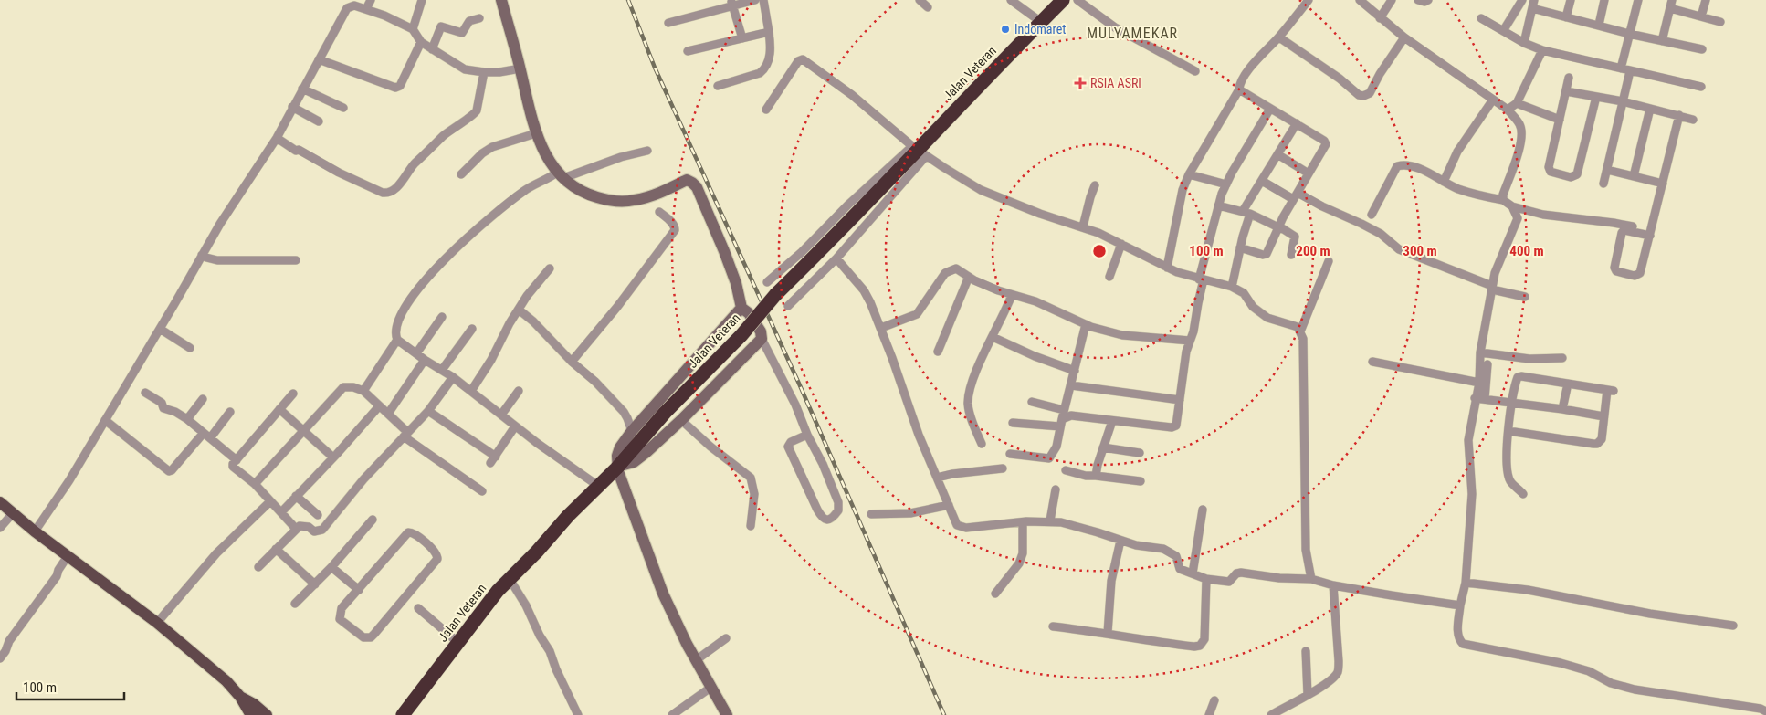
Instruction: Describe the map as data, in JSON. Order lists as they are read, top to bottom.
{
  "streets": {
    "highway": ["Jalan Veteran"]
  },
  "districts": ["MULYAMEKAR"],
  "places": {
    "other": ["Indomaret"],
    "health": ["RSIA ASRI"]
  },
  "scale_bar": "100 m",
  "rings": [
    "100 m",
    "200 m",
    "300 m",
    "400 m"
  ]
}
